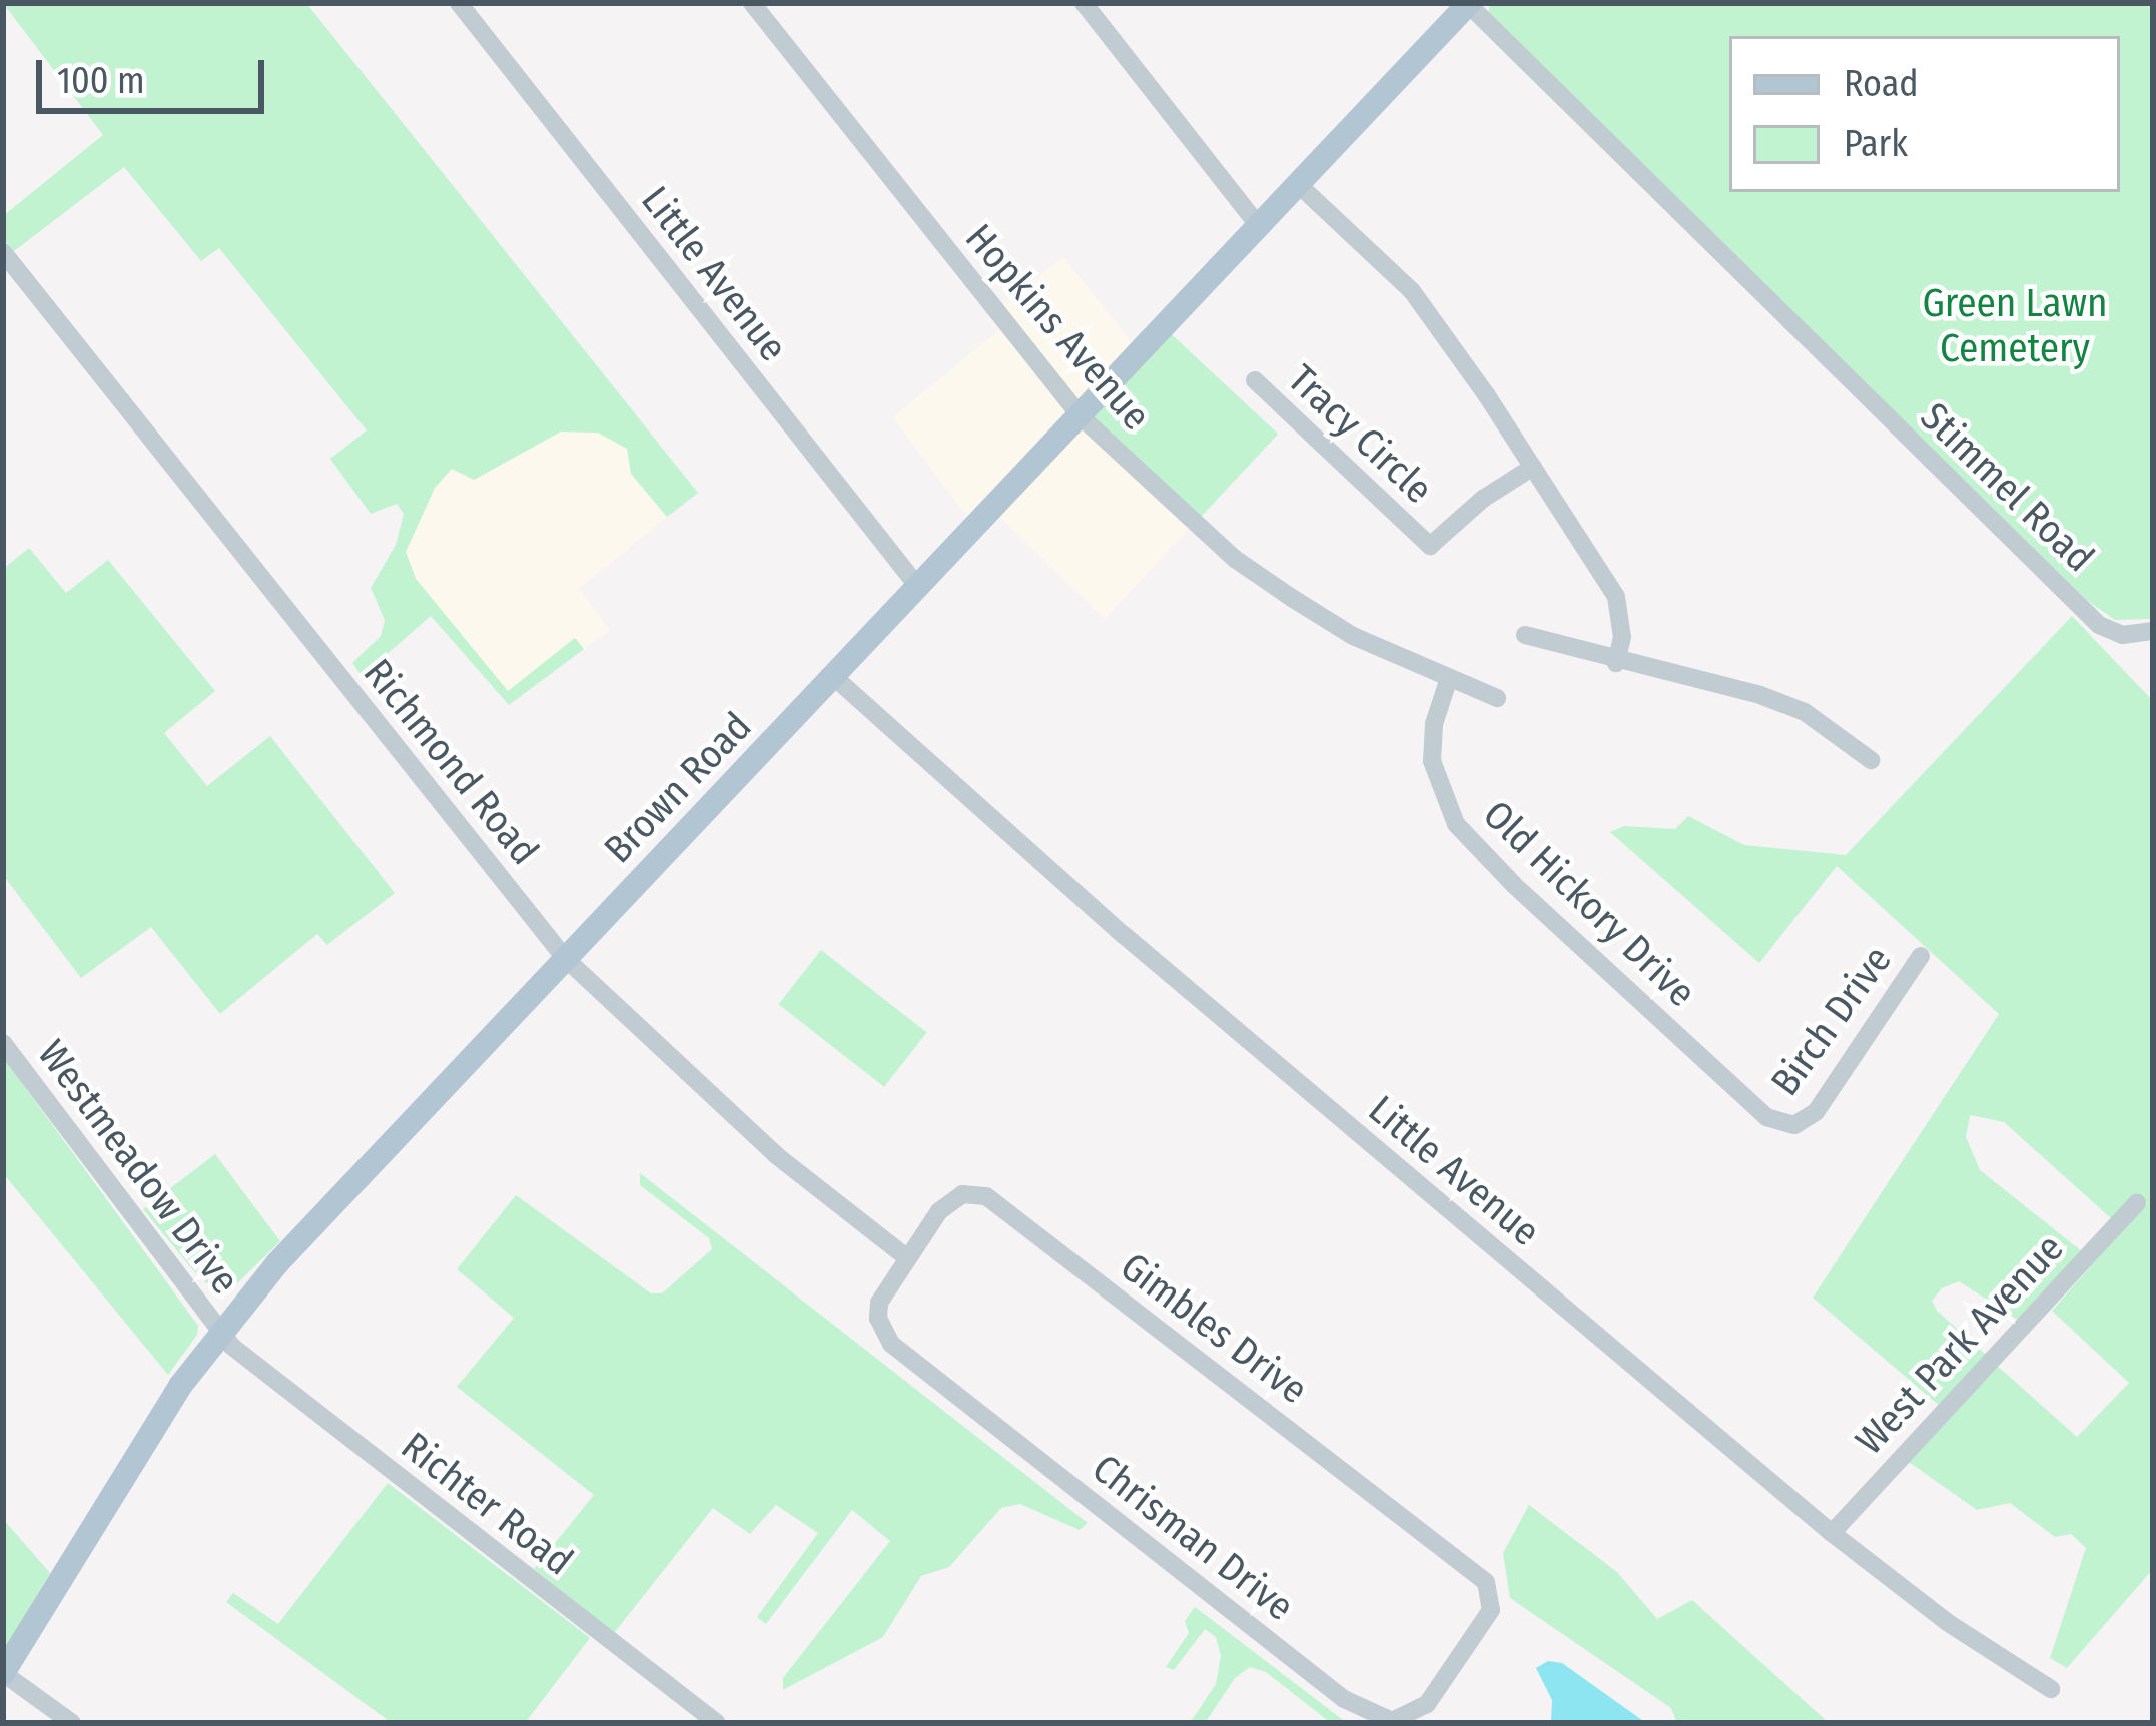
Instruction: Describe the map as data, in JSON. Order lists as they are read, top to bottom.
{
  "streets": {
    "main road": ["Brown Road"],
    "street": [
      "Little Avenue",
      "Hopkins Avenue",
      "Tracy Circle",
      "Stimmel Road",
      "Richmond Road",
      "Old Hickory Drive",
      "Birch Drive",
      "Westmeadow Drive",
      "Gimbles Drive",
      "West Park Avenue",
      "Richter Road",
      "Chrisman Drive"
    ]
  },
  "crossings": [
    ["Little Avenue", "Brown Road"],
    ["Little Avenue", "West Park Avenue"],
    ["Hopkins Avenue", "Brown Road"],
    ["Hopkins Avenue", "Old Hickory Drive"],
    ["Stimmel Road", "Brown Road"],
    ["Richmond Road", "Brown Road"],
    ["Richmond Road", "Gimbles Drive"],
    ["Richmond Road", "Chrisman Drive"],
    ["Brown Road", "Westmeadow Drive"],
    ["Brown Road", "Richter Road"],
    ["Old Hickory Drive", "Birch Drive"],
    ["Westmeadow Drive", "Richter Road"],
    ["Gimbles Drive", "Chrisman Drive"]
  ],
  "parks": ["Green Lawn Cemetery"],
  "legend": ["Road", "Park"],
  "scale_bar": "100 m"
}
